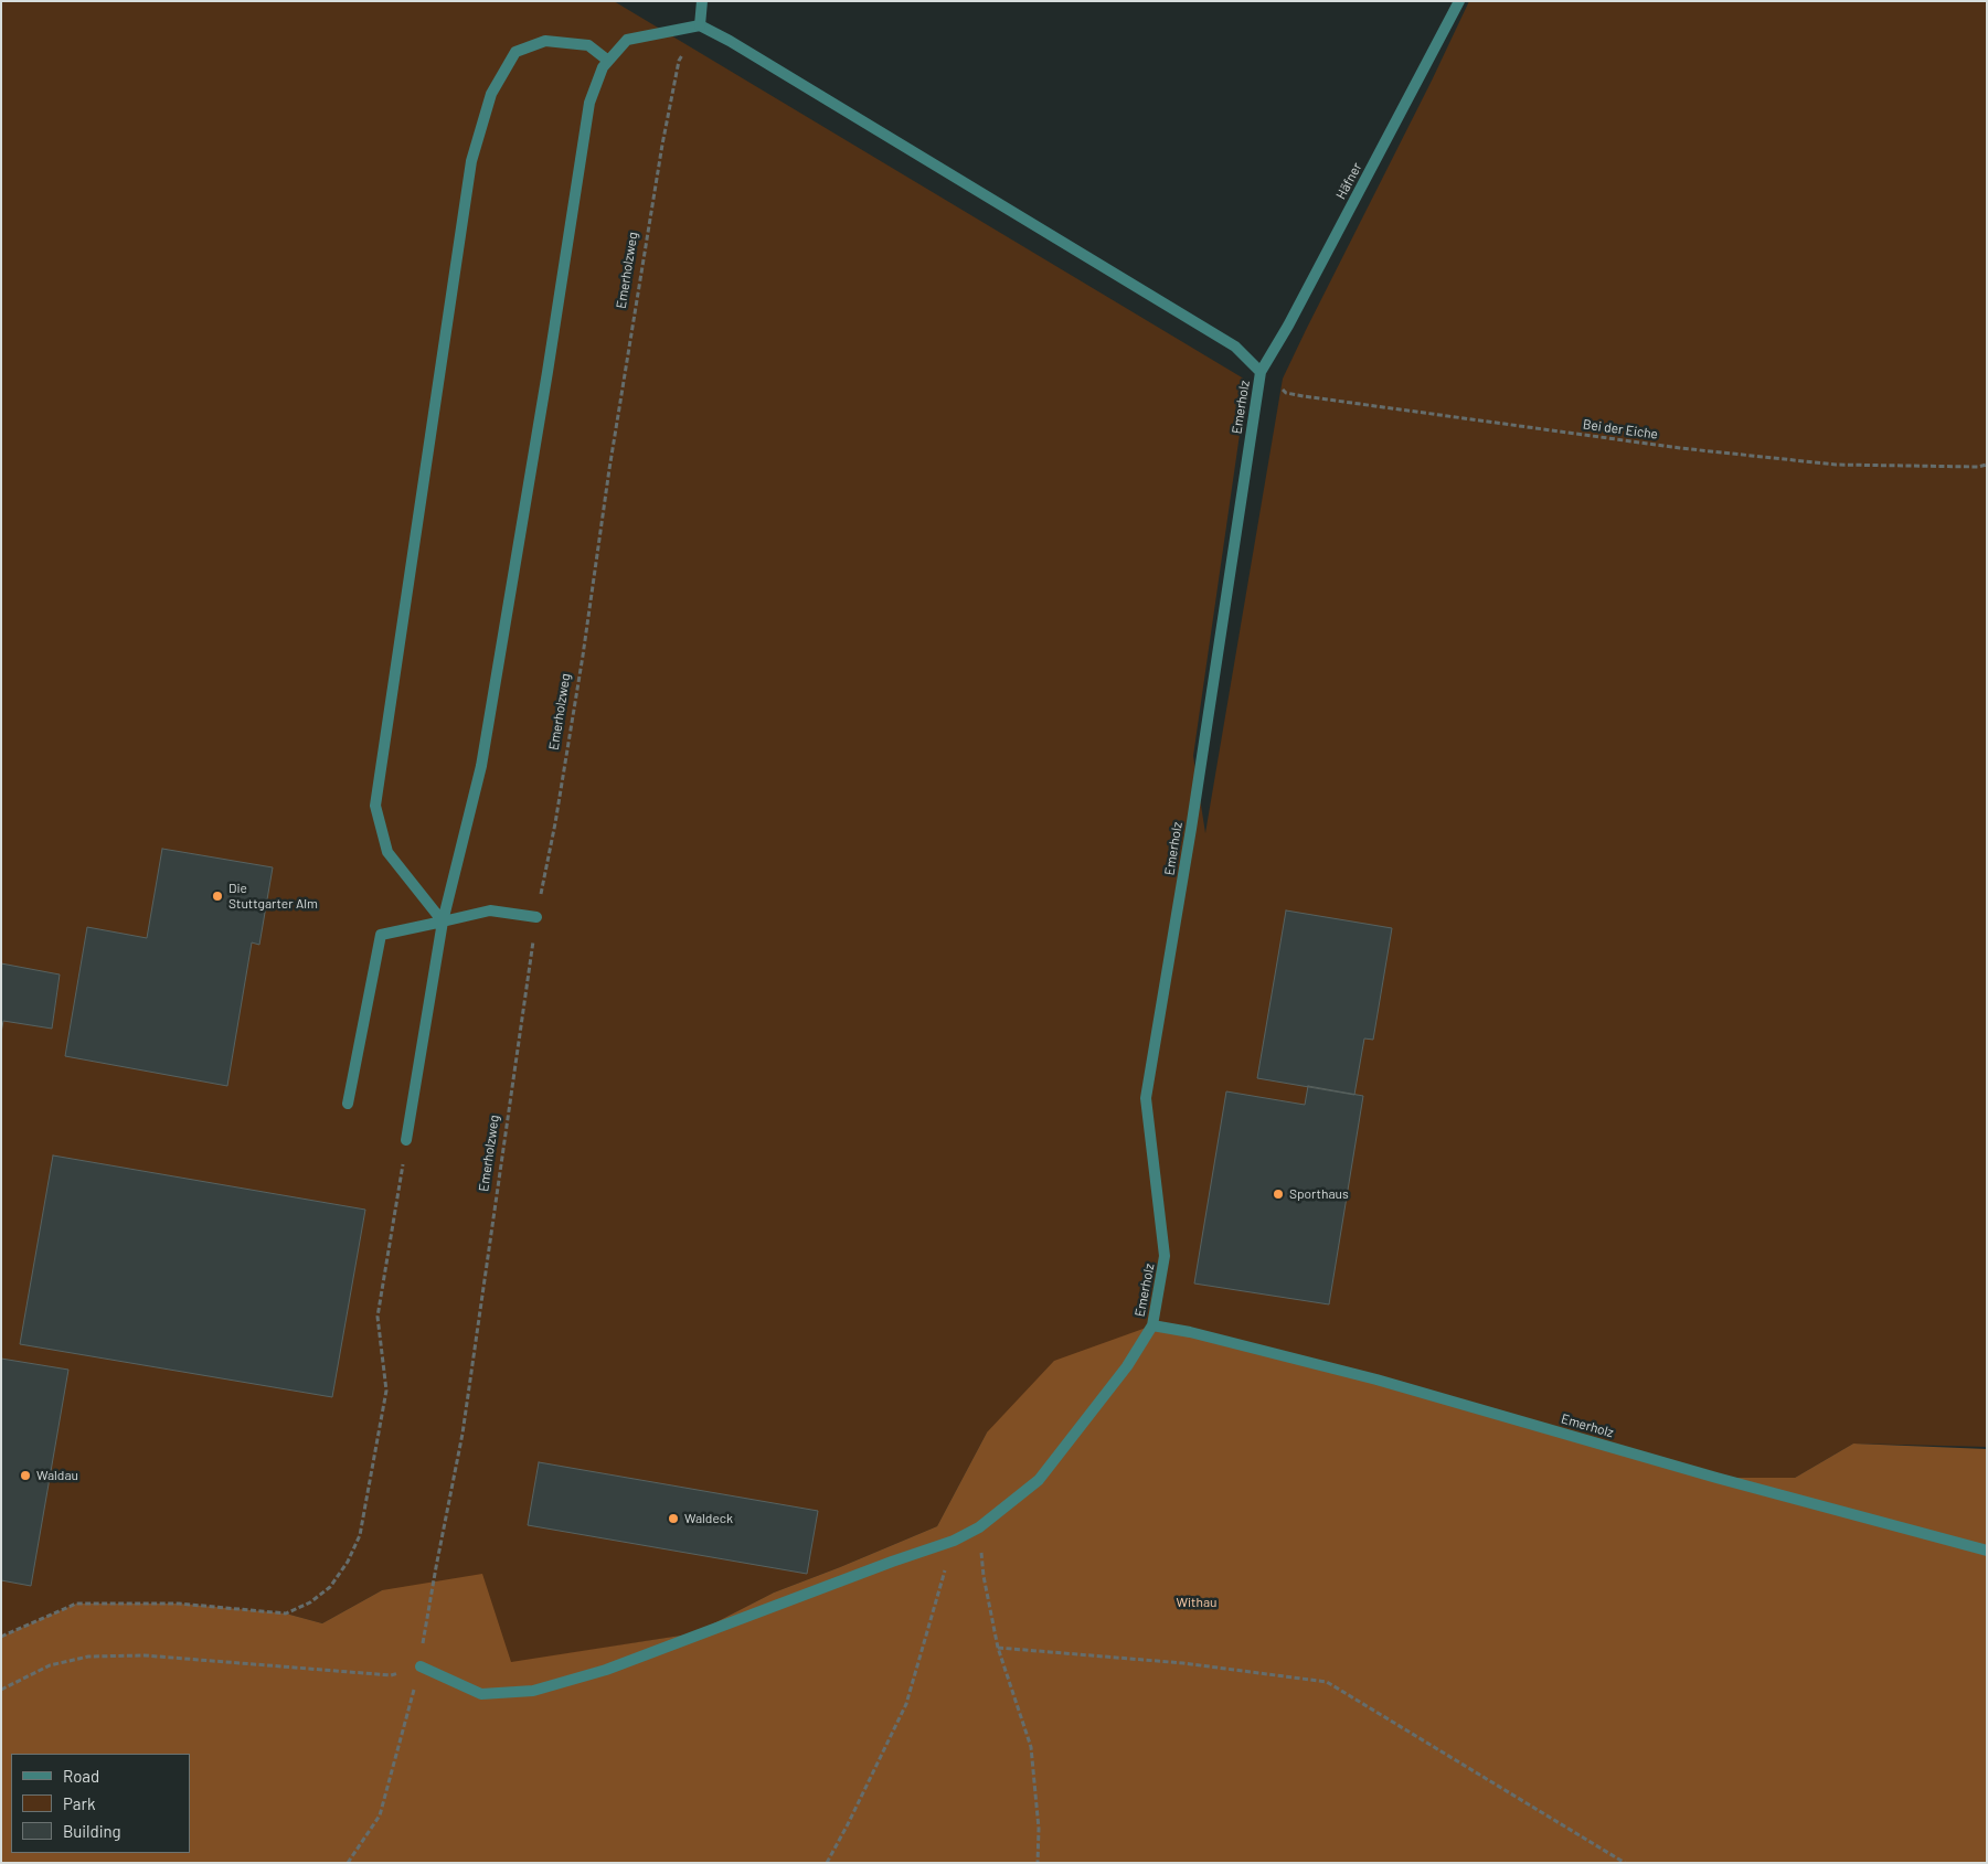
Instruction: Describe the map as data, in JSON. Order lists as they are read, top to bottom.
{
  "streets": {
    "street": ["Häfner", "Emerholz"],
    "path": ["Emerholzweg", "Bei der Eiche"]
  },
  "crossings": [
    ["Häfner", "Emerholz"],
    ["Häfner", "Bei der Eiche"],
    ["Emerholz", "Bei der Eiche"]
  ],
  "parks": ["Withau"],
  "places": [
    "Die Stuttgarter Alm",
    "Sporthaus",
    "Waldau",
    "Waldeck"
  ],
  "legend": ["Road", "Park", "Building"]
}
